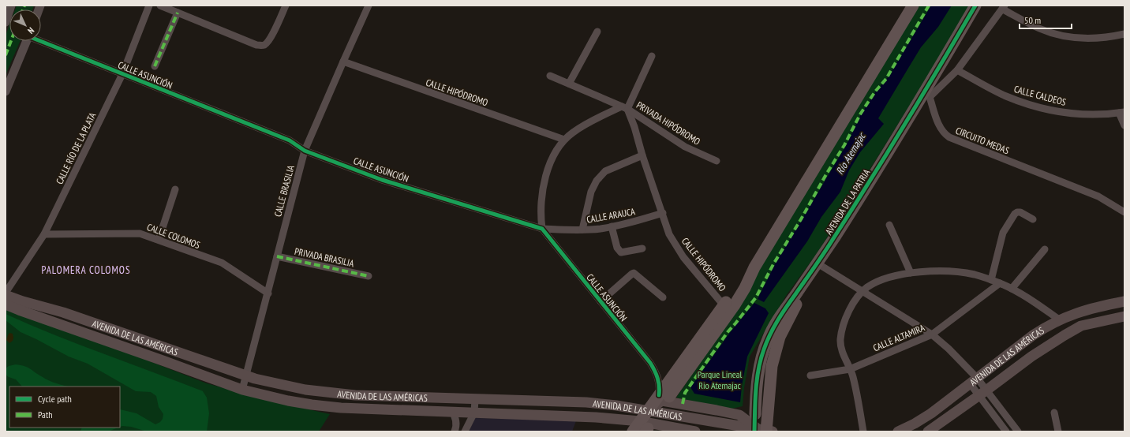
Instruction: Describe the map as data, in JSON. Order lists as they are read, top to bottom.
{
  "streets": {
    "main road": ["AVENIDA DE LA PATRIA", "AVENIDA DE LAS AMÉRICAS"],
    "street": [
      "CALLE ASUNCIÓN",
      "CALLE HIPÓDROMO",
      "CALLE CALDEOS",
      "PRIVADA HIPÓDROMO",
      "CIRCUITO MEDAS",
      "CALLE RÍO DE LA PLATA",
      "CALLE BRASILIA",
      "CALLE ARAUCA",
      "CALLE COLOMOS",
      "PRIVADA BRASILIA",
      "CALLE ALTAMIRA"
    ]
  },
  "crossings": [
    ["CALLE ASUNCIÓN", "CALLE RÍO DE LA PLATA"],
    ["CALLE ASUNCIÓN", "CALLE BRASILIA"],
    ["CALLE ASUNCIÓN", "CALLE ARAUCA"],
    ["CALLE HIPÓDROMO", "PRIVADA HIPÓDROMO"],
    ["CALLE HIPÓDROMO", "CALLE BRASILIA"],
    ["CALLE HIPÓDROMO", "CALLE ARAUCA"],
    ["CIRCUITO MEDAS", "AVENIDA DE LA PATRIA"],
    ["CALLE RÍO DE LA PLATA", "CALLE COLOMOS"],
    ["CALLE RÍO DE LA PLATA", "AVENIDA DE LAS AMÉRICAS"],
    ["CALLE BRASILIA", "CALLE COLOMOS"],
    ["CALLE BRASILIA", "PRIVADA BRASILIA"],
    ["CALLE BRASILIA", "AVENIDA DE LAS AMÉRICAS"],
    ["AVENIDA DE LA PATRIA", "AVENIDA DE LAS AMÉRICAS"]
  ],
  "districts": ["PALOMERA COLOMOS"],
  "water": ["Río Atemajac"],
  "parks": ["Parque Lineal Rio Atemajac"],
  "legend": ["Cycle path", "Path"],
  "scale_bar": "50 m",
  "north": "bottom right"
}
